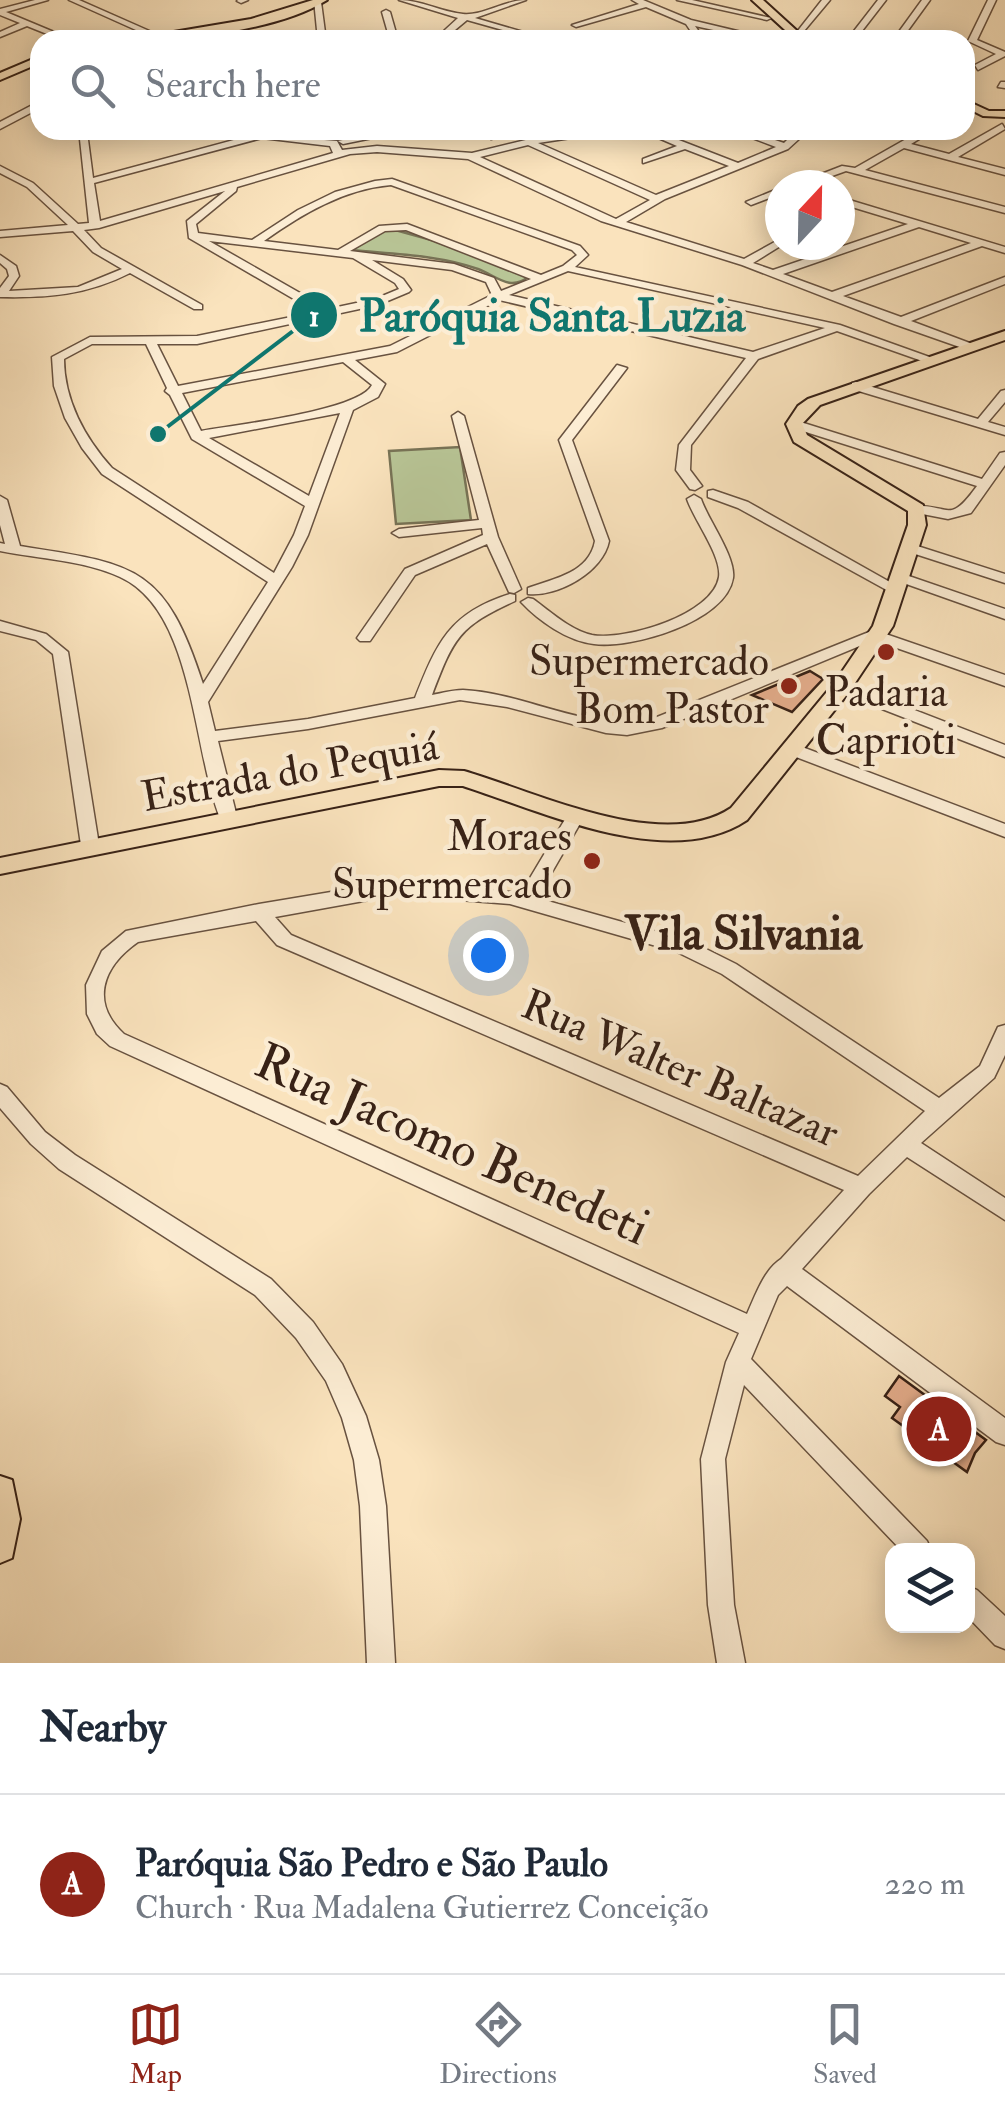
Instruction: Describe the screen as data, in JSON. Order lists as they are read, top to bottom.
{
  "streets": {
    "main road": ["Estrada do Pequiá"],
    "street": ["Rua Walter Baltazar", "Rua Jacomo Benedeti"]
  },
  "crossings": [
    ["Rua Walter Baltazar", "Rua Jacomo Benedeti"]
  ],
  "districts": ["Vila Silvania"],
  "places": [
    "Paróquia Santa Luzia",
    "Padaria Caprioti",
    "Supermercado Bom Pastor",
    "Moraes Supermercado"
  ],
  "north": "top",
  "page": {
    "search": "Search here",
    "pins": "A",
    "heading": "Nearby",
    "list": [
      {
        "mark": "A",
        "name": "Paróquia São Pedro e São Paulo",
        "note": "Church · Rua Madalena Gutierrez Conceição",
        "value": "220 m"
      }
    ],
    "nav": ["Map", "Directions", "Saved"]
  }
}
